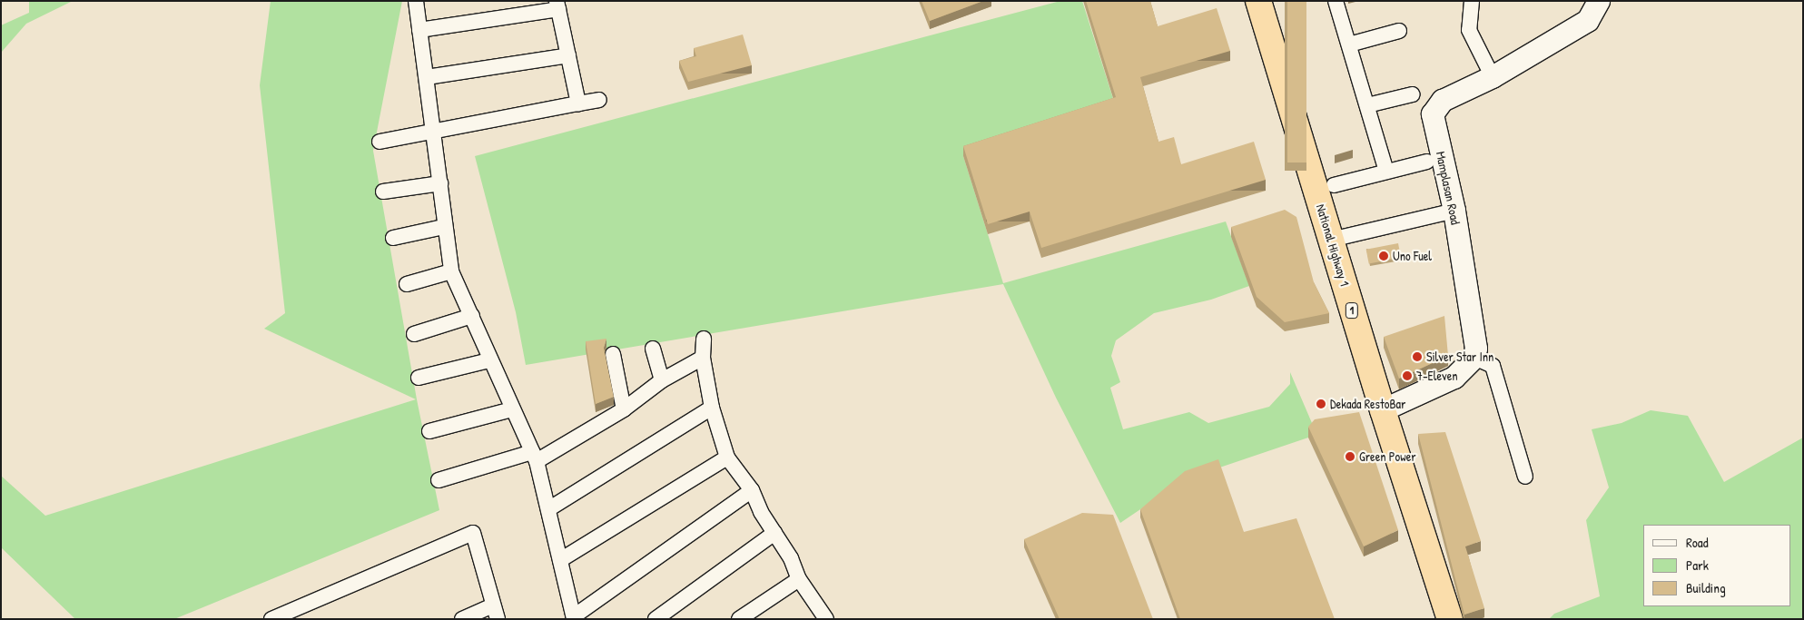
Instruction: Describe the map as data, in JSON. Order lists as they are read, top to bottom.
{
  "streets": {
    "highway": ["National Highway 1", "1"],
    "street": ["Mamplasan Road"]
  },
  "places": [
    "Uno Fuel",
    "Silver Star Inn",
    "7-Eleven",
    "Dekada RestoBar",
    "Green Power"
  ],
  "legend": ["Road", "Park", "Building"]
}
